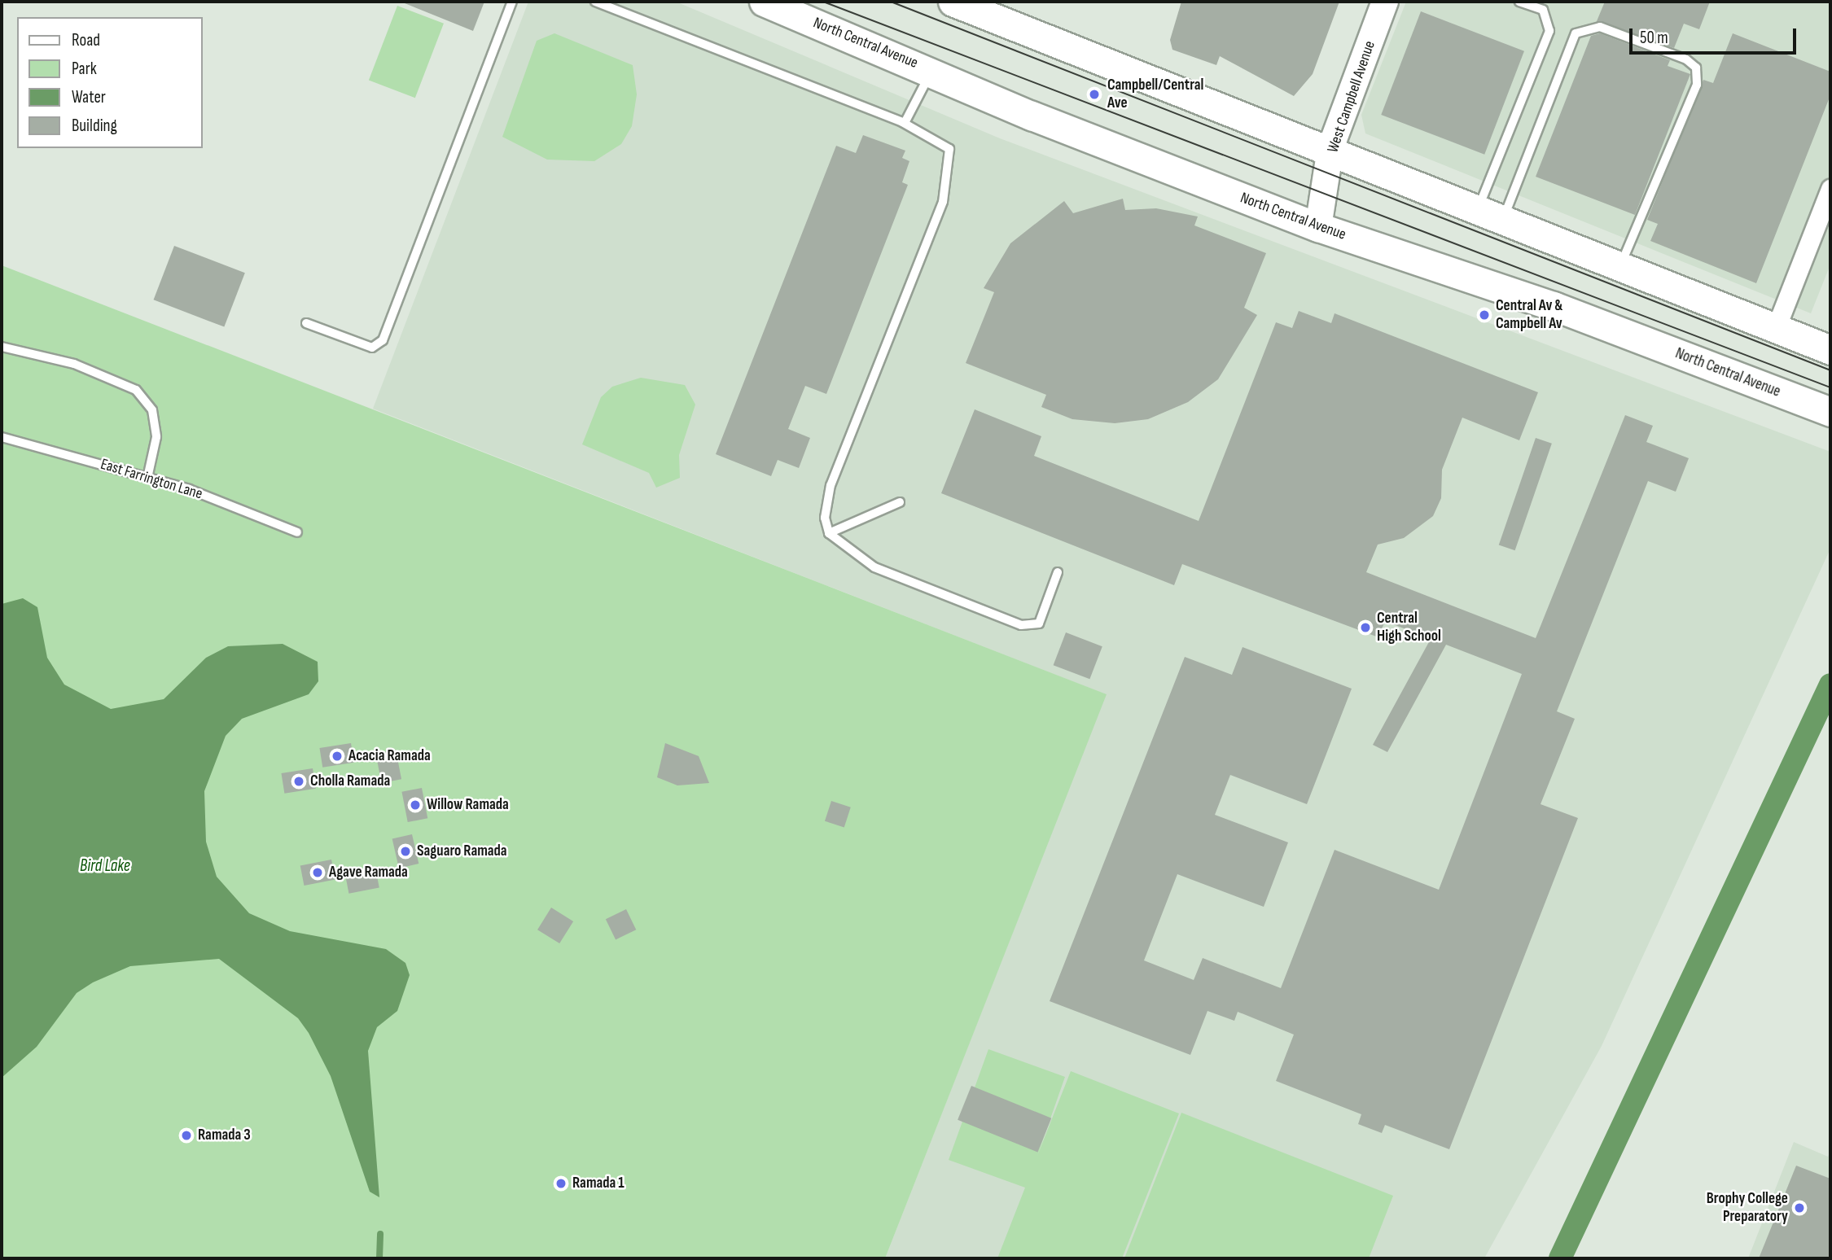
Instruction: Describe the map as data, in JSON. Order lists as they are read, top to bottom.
{
  "streets": {
    "main road": ["North Central Avenue"],
    "street": ["West Campbell Avenue"],
    "lane": ["East Farrington Lane"]
  },
  "crossings": [
    ["North Central Avenue", "West Campbell Avenue"]
  ],
  "water": ["Bird Lake"],
  "places": [
    "Campbell/Central Ave",
    "Central Av & Campbell Av",
    "Central High School",
    "Acacia Ramada",
    "Cholla Ramada",
    "Willow Ramada",
    "Saguaro Ramada",
    "Agave Ramada",
    "Ramada 3",
    "Ramada 1",
    "Brophy College Preparatory"
  ],
  "legend": [
    "Road",
    "Park",
    "Water",
    "Building"
  ],
  "scale_bar": "50 m"
}
